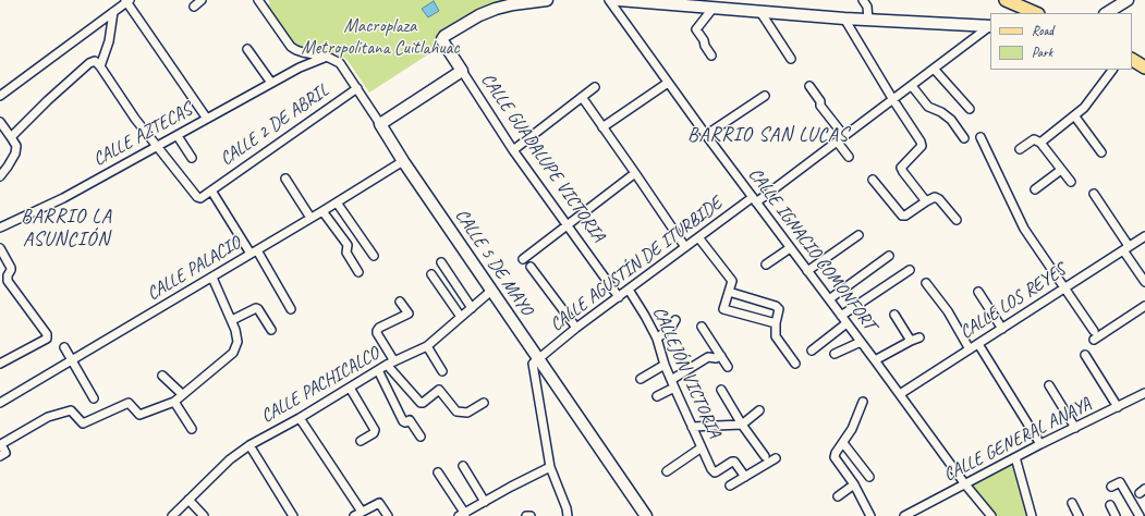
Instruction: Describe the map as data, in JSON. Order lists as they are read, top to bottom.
{
  "streets": {
    "street": [
      "CALLE 2 DE ABRIL",
      "CALLE AZTECAS",
      "CALLE GUADALUPE VICTORIA",
      "CALLE IGNACIO COMONFORT",
      "CALLE 5 DE MAYO",
      "CALLE AGUSTÍN DE ITURBIDE",
      "CALLE PALACIO",
      "CALLE LOS REYES",
      "CALLEJÓN VICTORIA",
      "CALLE PACHICALCO",
      "CALLE GENERAL ANAYA"
    ]
  },
  "crossings": [
    ["CALLE 2 DE ABRIL", "CALLE 5 DE MAYO"],
    ["CALLE AZTECAS", "CALLE 5 DE MAYO"],
    ["CALLE GUADALUPE VICTORIA", "CALLE AGUSTÍN DE ITURBIDE"],
    ["CALLE IGNACIO COMONFORT", "CALLE AGUSTÍN DE ITURBIDE"],
    ["CALLE IGNACIO COMONFORT", "CALLE LOS REYES"],
    ["CALLE IGNACIO COMONFORT", "CALLE GENERAL ANAYA"],
    ["CALLE 5 DE MAYO", "CALLE AGUSTÍN DE ITURBIDE"],
    ["CALLE 5 DE MAYO", "CALLE PALACIO"],
    ["CALLE 5 DE MAYO", "CALLE PACHICALCO"],
    ["CALLE AGUSTÍN DE ITURBIDE", "CALLEJÓN VICTORIA"]
  ],
  "districts": ["BARRIO SAN LUCAS", "BARRIO LA ASUNCIÓN"],
  "parks": ["Macroplaza Metropolitana Cuitlahuac"],
  "legend": ["Road", "Park"]
}
